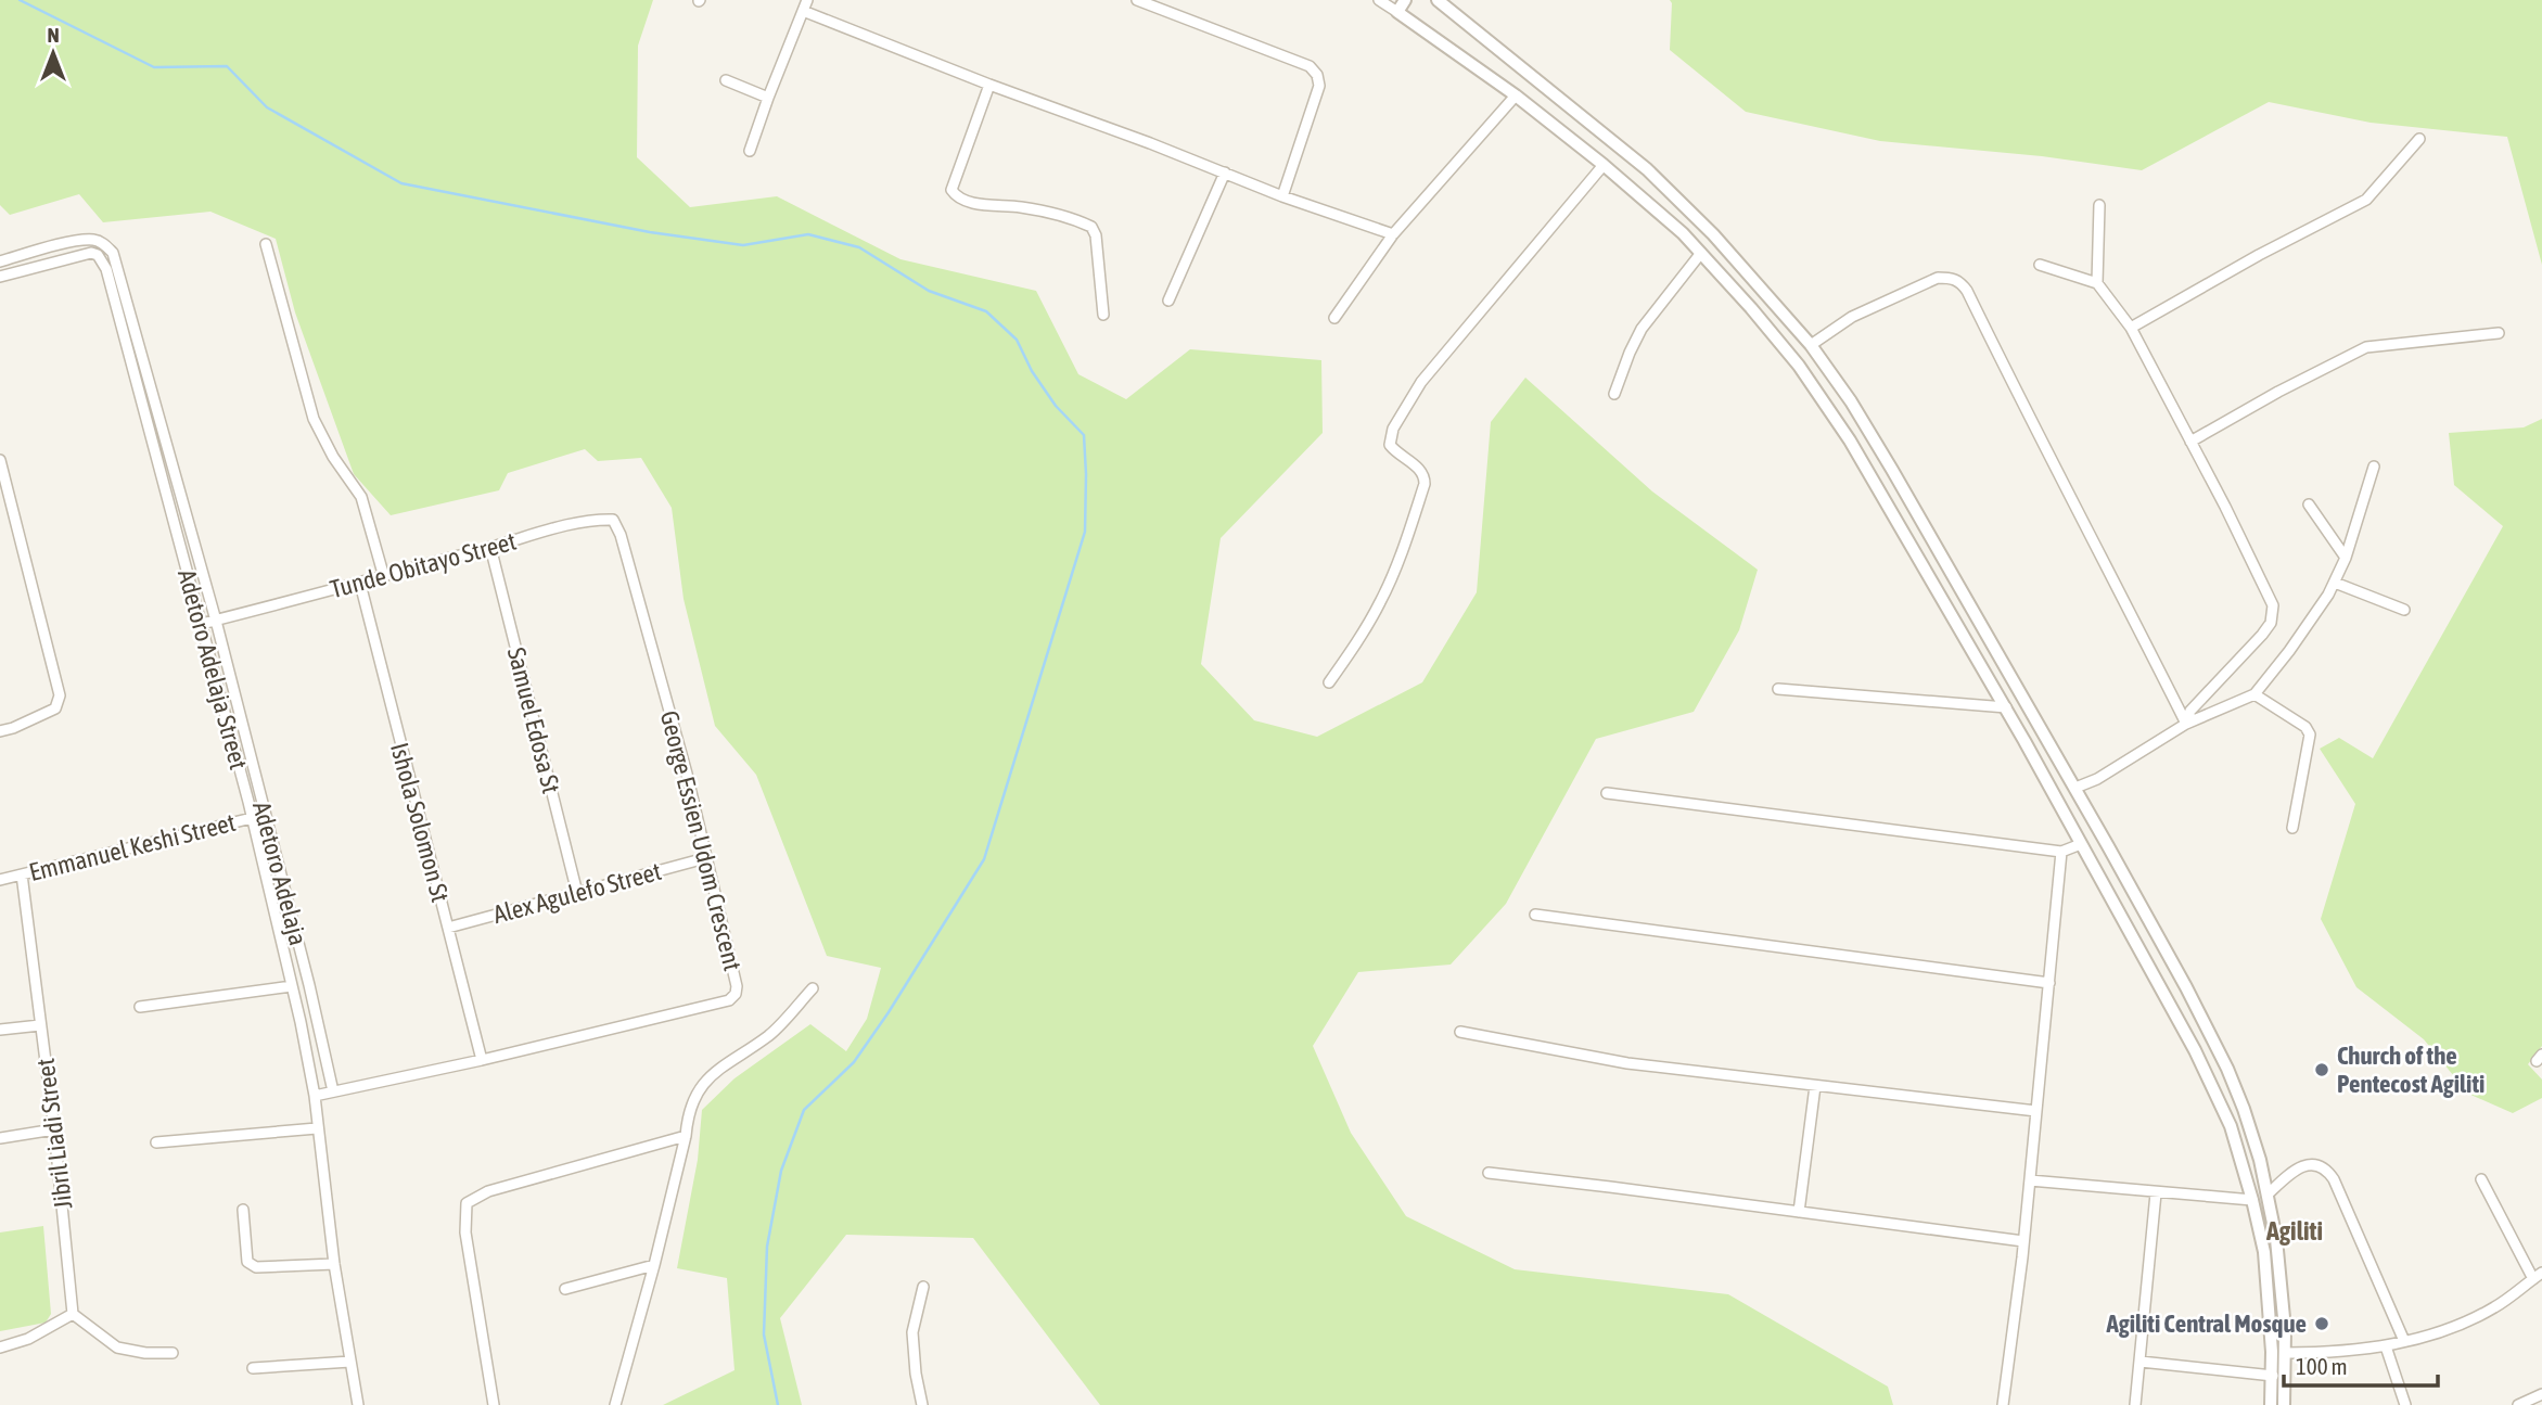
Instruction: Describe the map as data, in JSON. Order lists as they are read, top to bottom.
{
  "streets": {
    "street": [
      "Tunde Obitayo Street",
      "Adetoro Adelaja Street",
      "Samuel Edosa St",
      "Ishola Solomon St",
      "George Essien Udom Crescent",
      "Emmanuel Keshi Street",
      "Adetoro Adelaja",
      "Alex Agulefo Street",
      "Jibril Liadi Street"
    ]
  },
  "crossings": [
    ["Tunde Obitayo Street", "Adetoro Adelaja Street"],
    ["Tunde Obitayo Street", "Samuel Edosa St"],
    ["Tunde Obitayo Street", "Ishola Solomon St"],
    ["Tunde Obitayo Street", "George Essien Udom Crescent"],
    ["Tunde Obitayo Street", "Adetoro Adelaja"],
    ["Adetoro Adelaja Street", "George Essien Udom Crescent"],
    ["Adetoro Adelaja Street", "Emmanuel Keshi Street"],
    ["Samuel Edosa St", "Alex Agulefo Street"],
    ["Ishola Solomon St", "George Essien Udom Crescent"],
    ["Ishola Solomon St", "Alex Agulefo Street"],
    ["George Essien Udom Crescent", "Adetoro Adelaja"],
    ["George Essien Udom Crescent", "Alex Agulefo Street"],
    ["Emmanuel Keshi Street", "Adetoro Adelaja"],
    ["Emmanuel Keshi Street", "Jibril Liadi Street"]
  ],
  "districts": ["Agiliti"],
  "places": ["Church of the Pentecost Agiliti", "Agiliti Central Mosque"],
  "scale_bar": "100 m",
  "north": "top"
}
